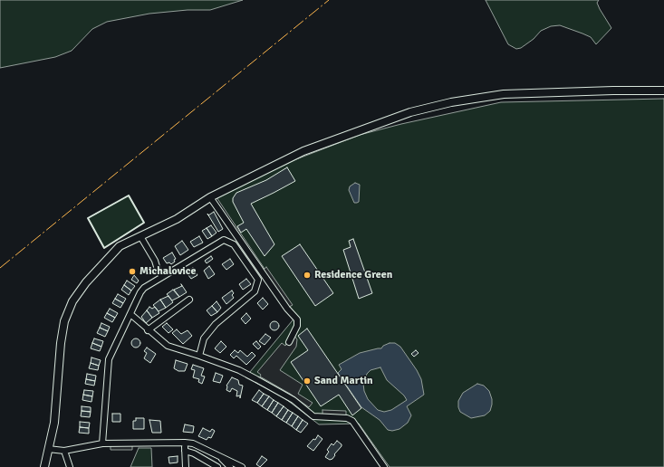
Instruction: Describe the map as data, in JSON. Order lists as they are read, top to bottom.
{
  "places": ["Michalovice", "Residence Green", "Sand Martin"]
}
